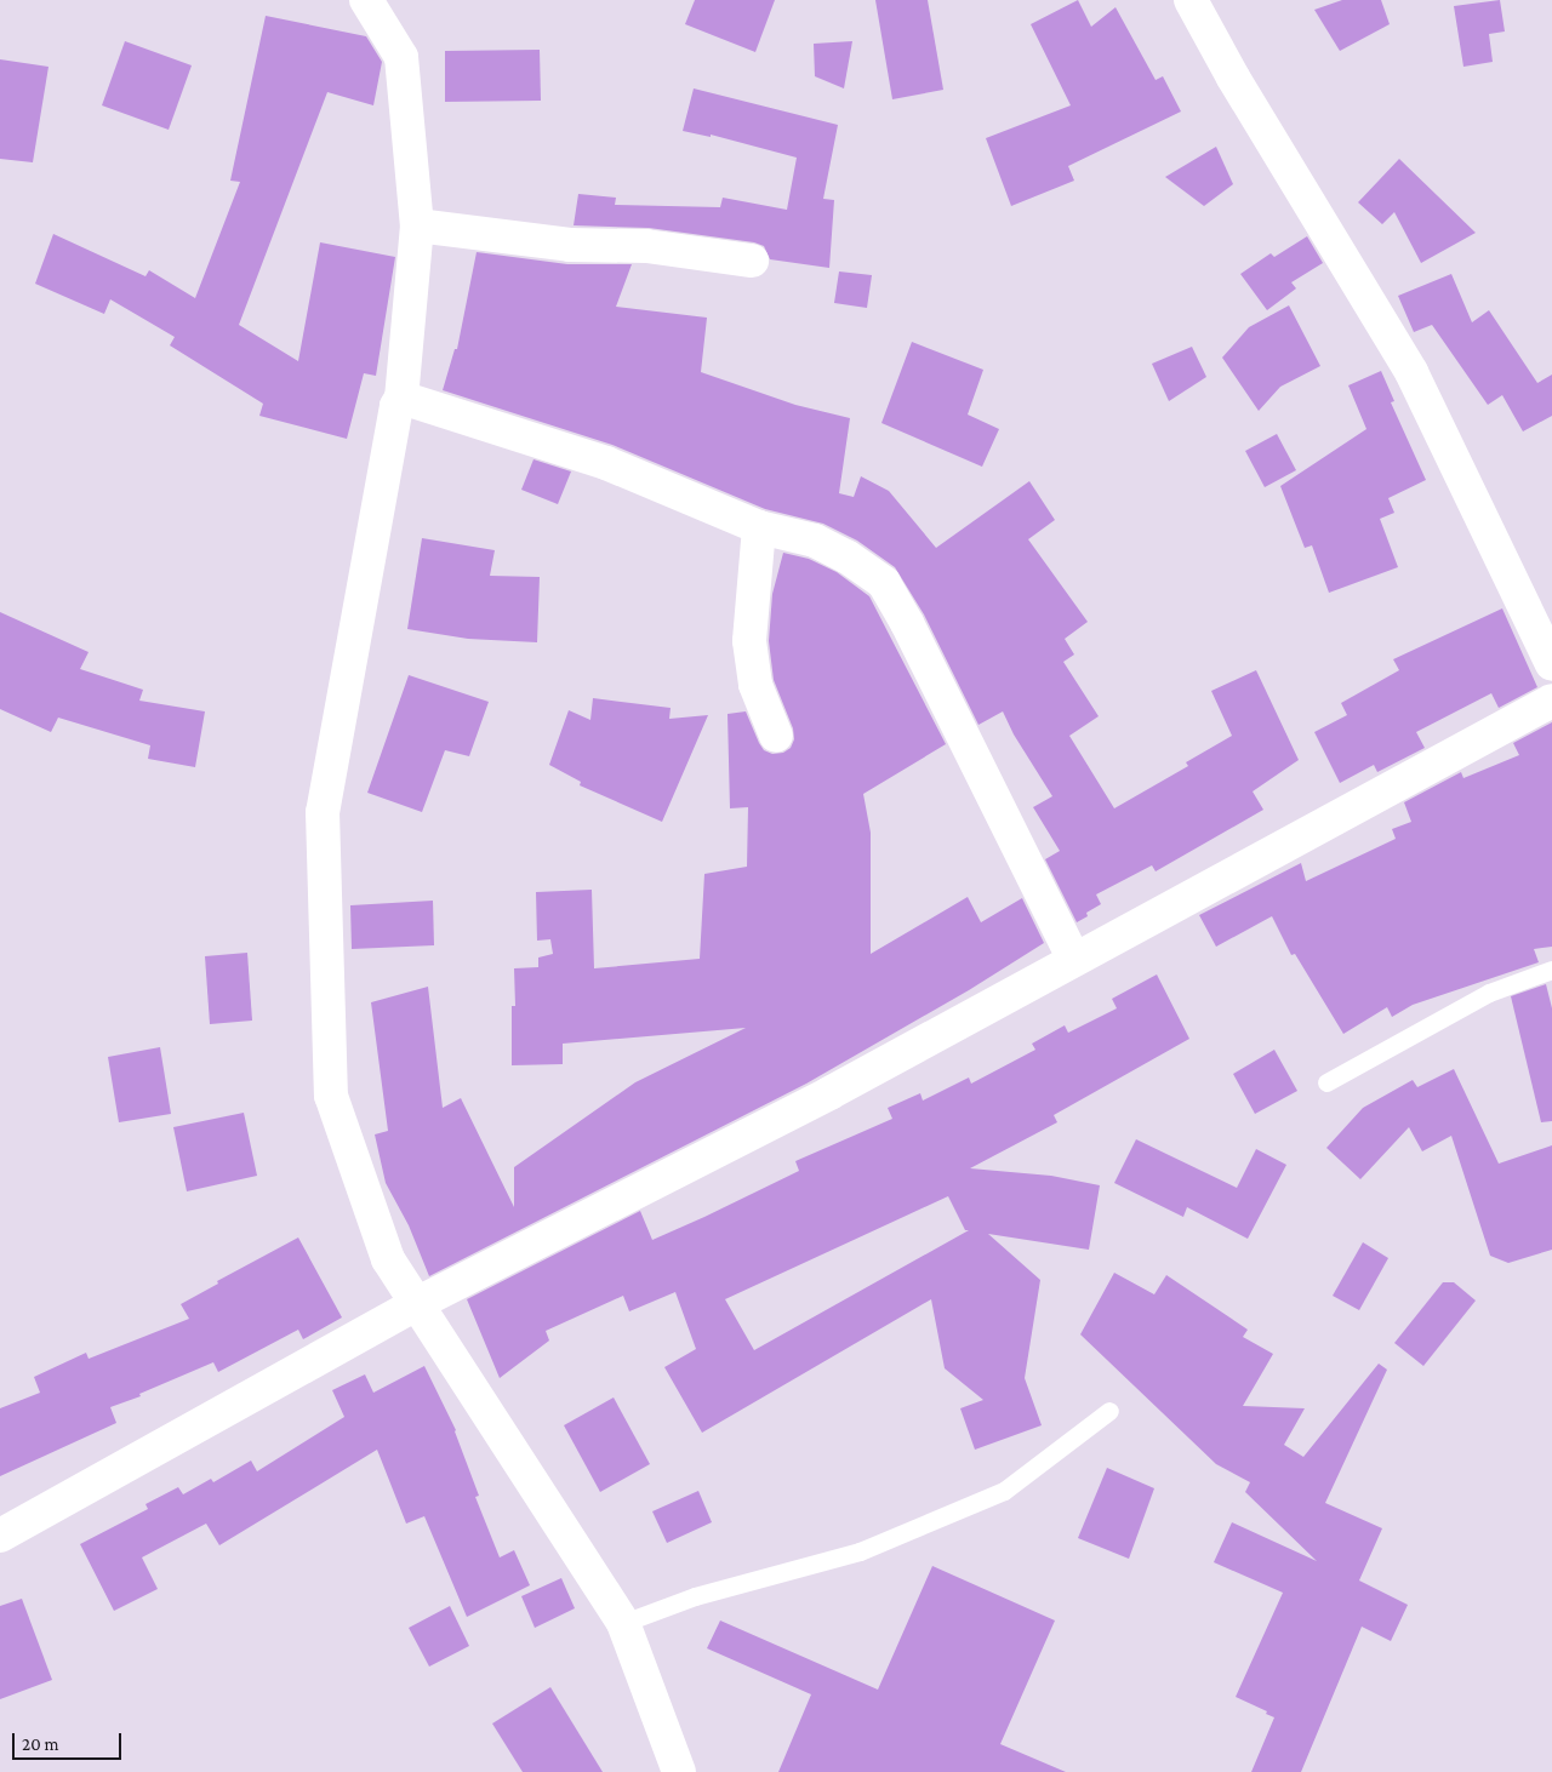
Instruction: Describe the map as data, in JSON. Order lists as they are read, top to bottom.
{
  "scale_bar": "20 m"
}
